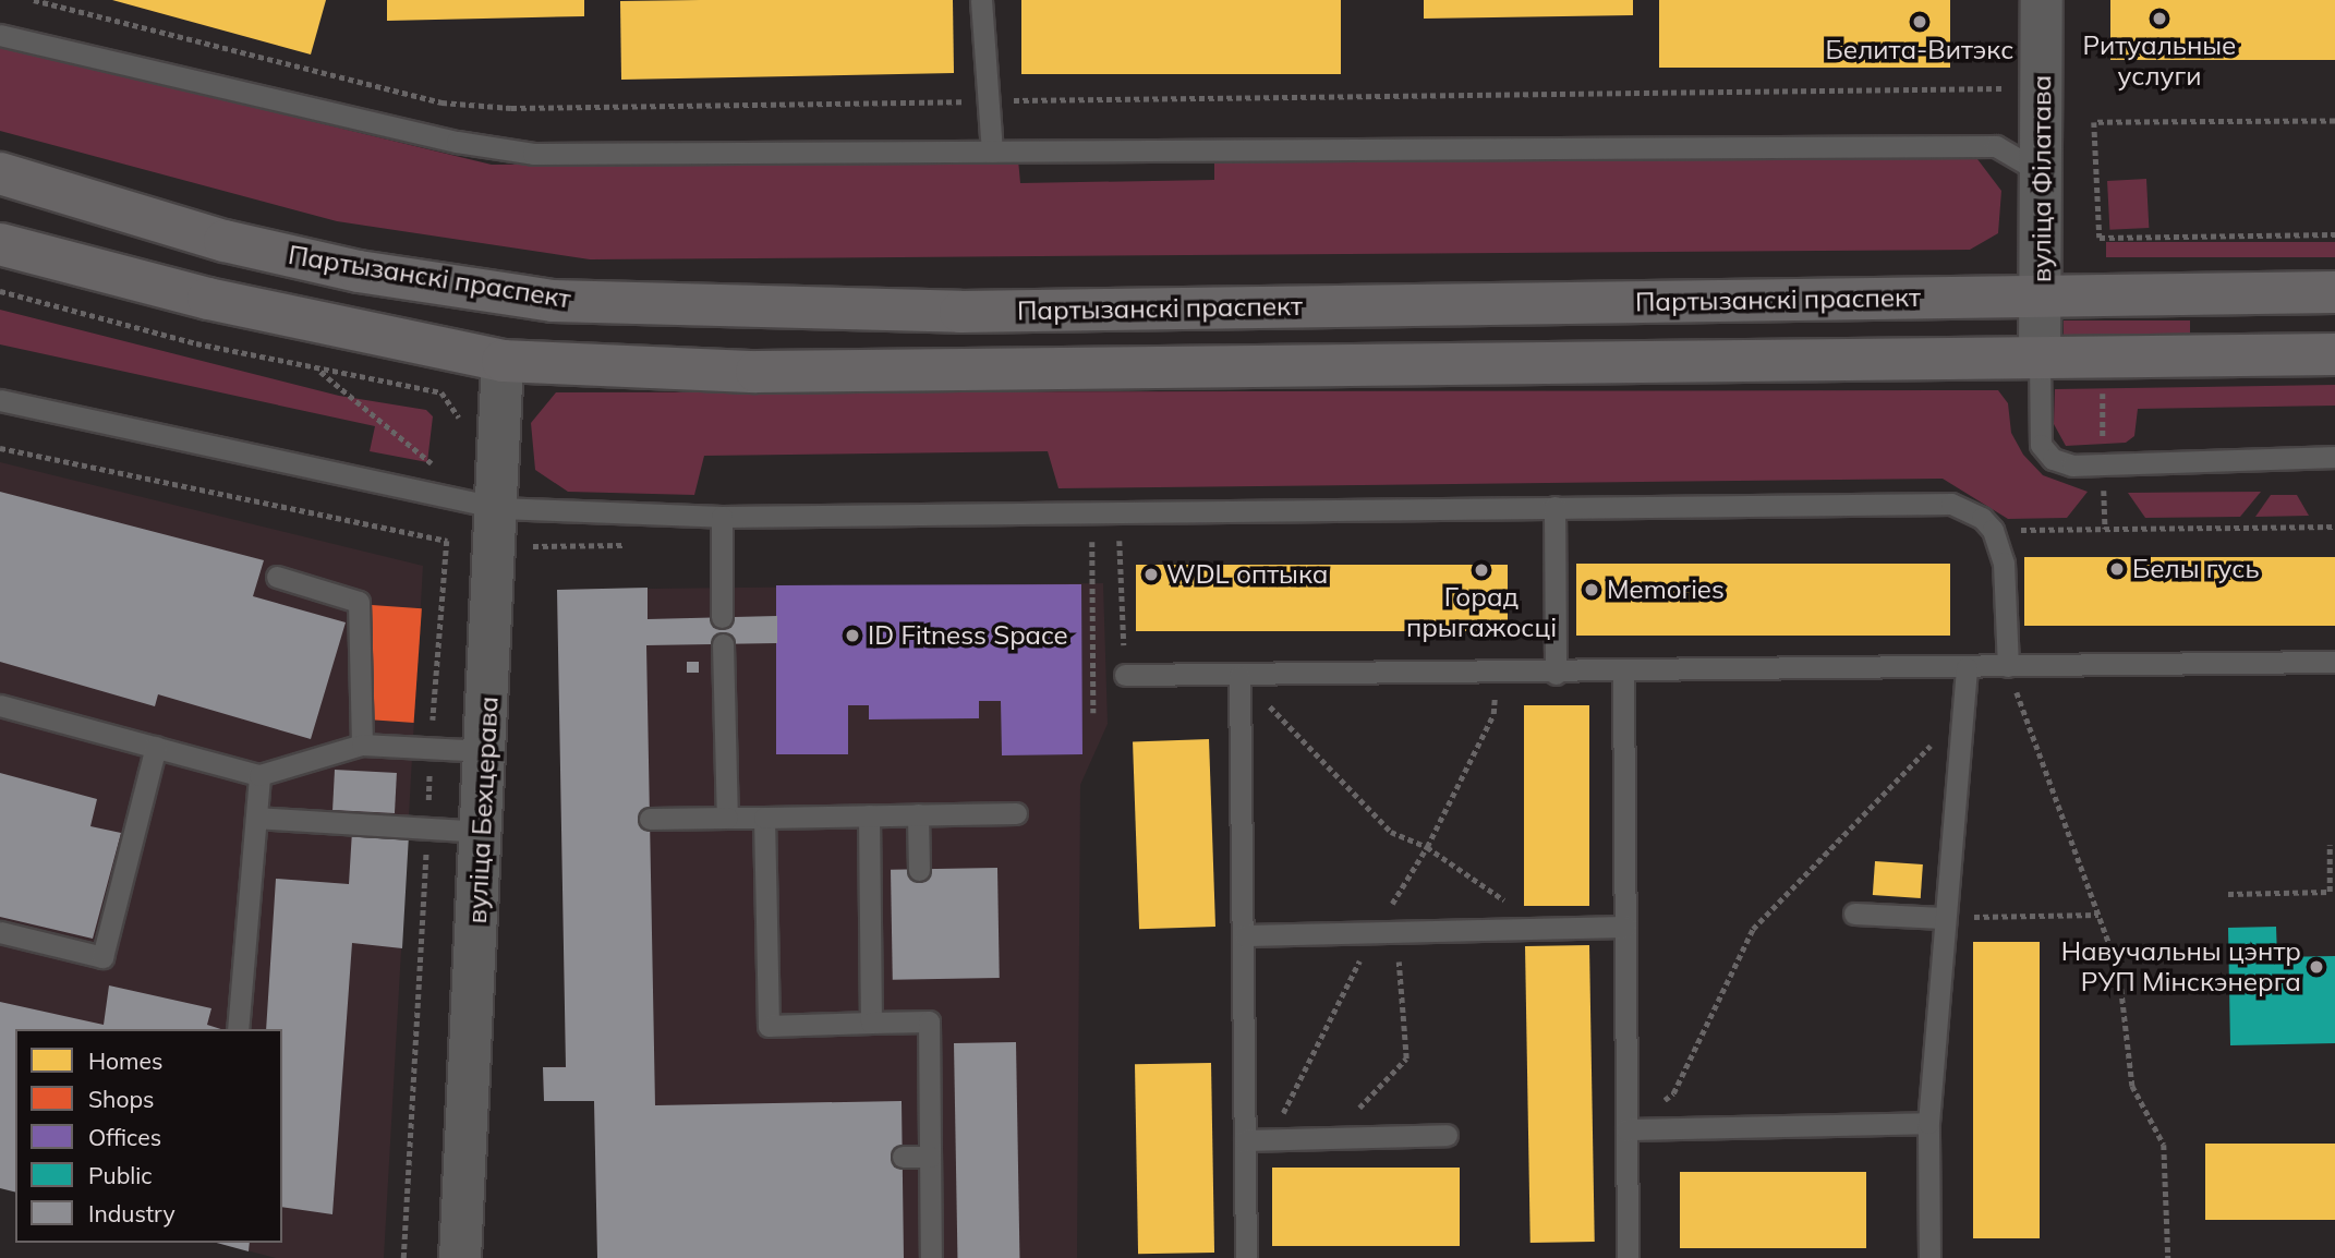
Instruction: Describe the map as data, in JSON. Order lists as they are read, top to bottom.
{
  "streets": {
    "main road": ["Партызанскі праспект"],
    "street": ["вуліца Філатава", "вуліца Бехцерава"]
  },
  "crossings": [
    ["вуліца Філатава", "Партызанскі праспект"]
  ],
  "places": [
    "Ритуальные услуги",
    "Белита-Витэкс",
    "Белы гусь",
    "Горад прыгажосці",
    "WDL оптыка",
    "Memories",
    "ID Fitness Space",
    "Навучальны цэнтр РУП Мінскэнерга"
  ],
  "legend": [
    "Homes",
    "Shops",
    "Offices",
    "Public",
    "Industry"
  ]
}
